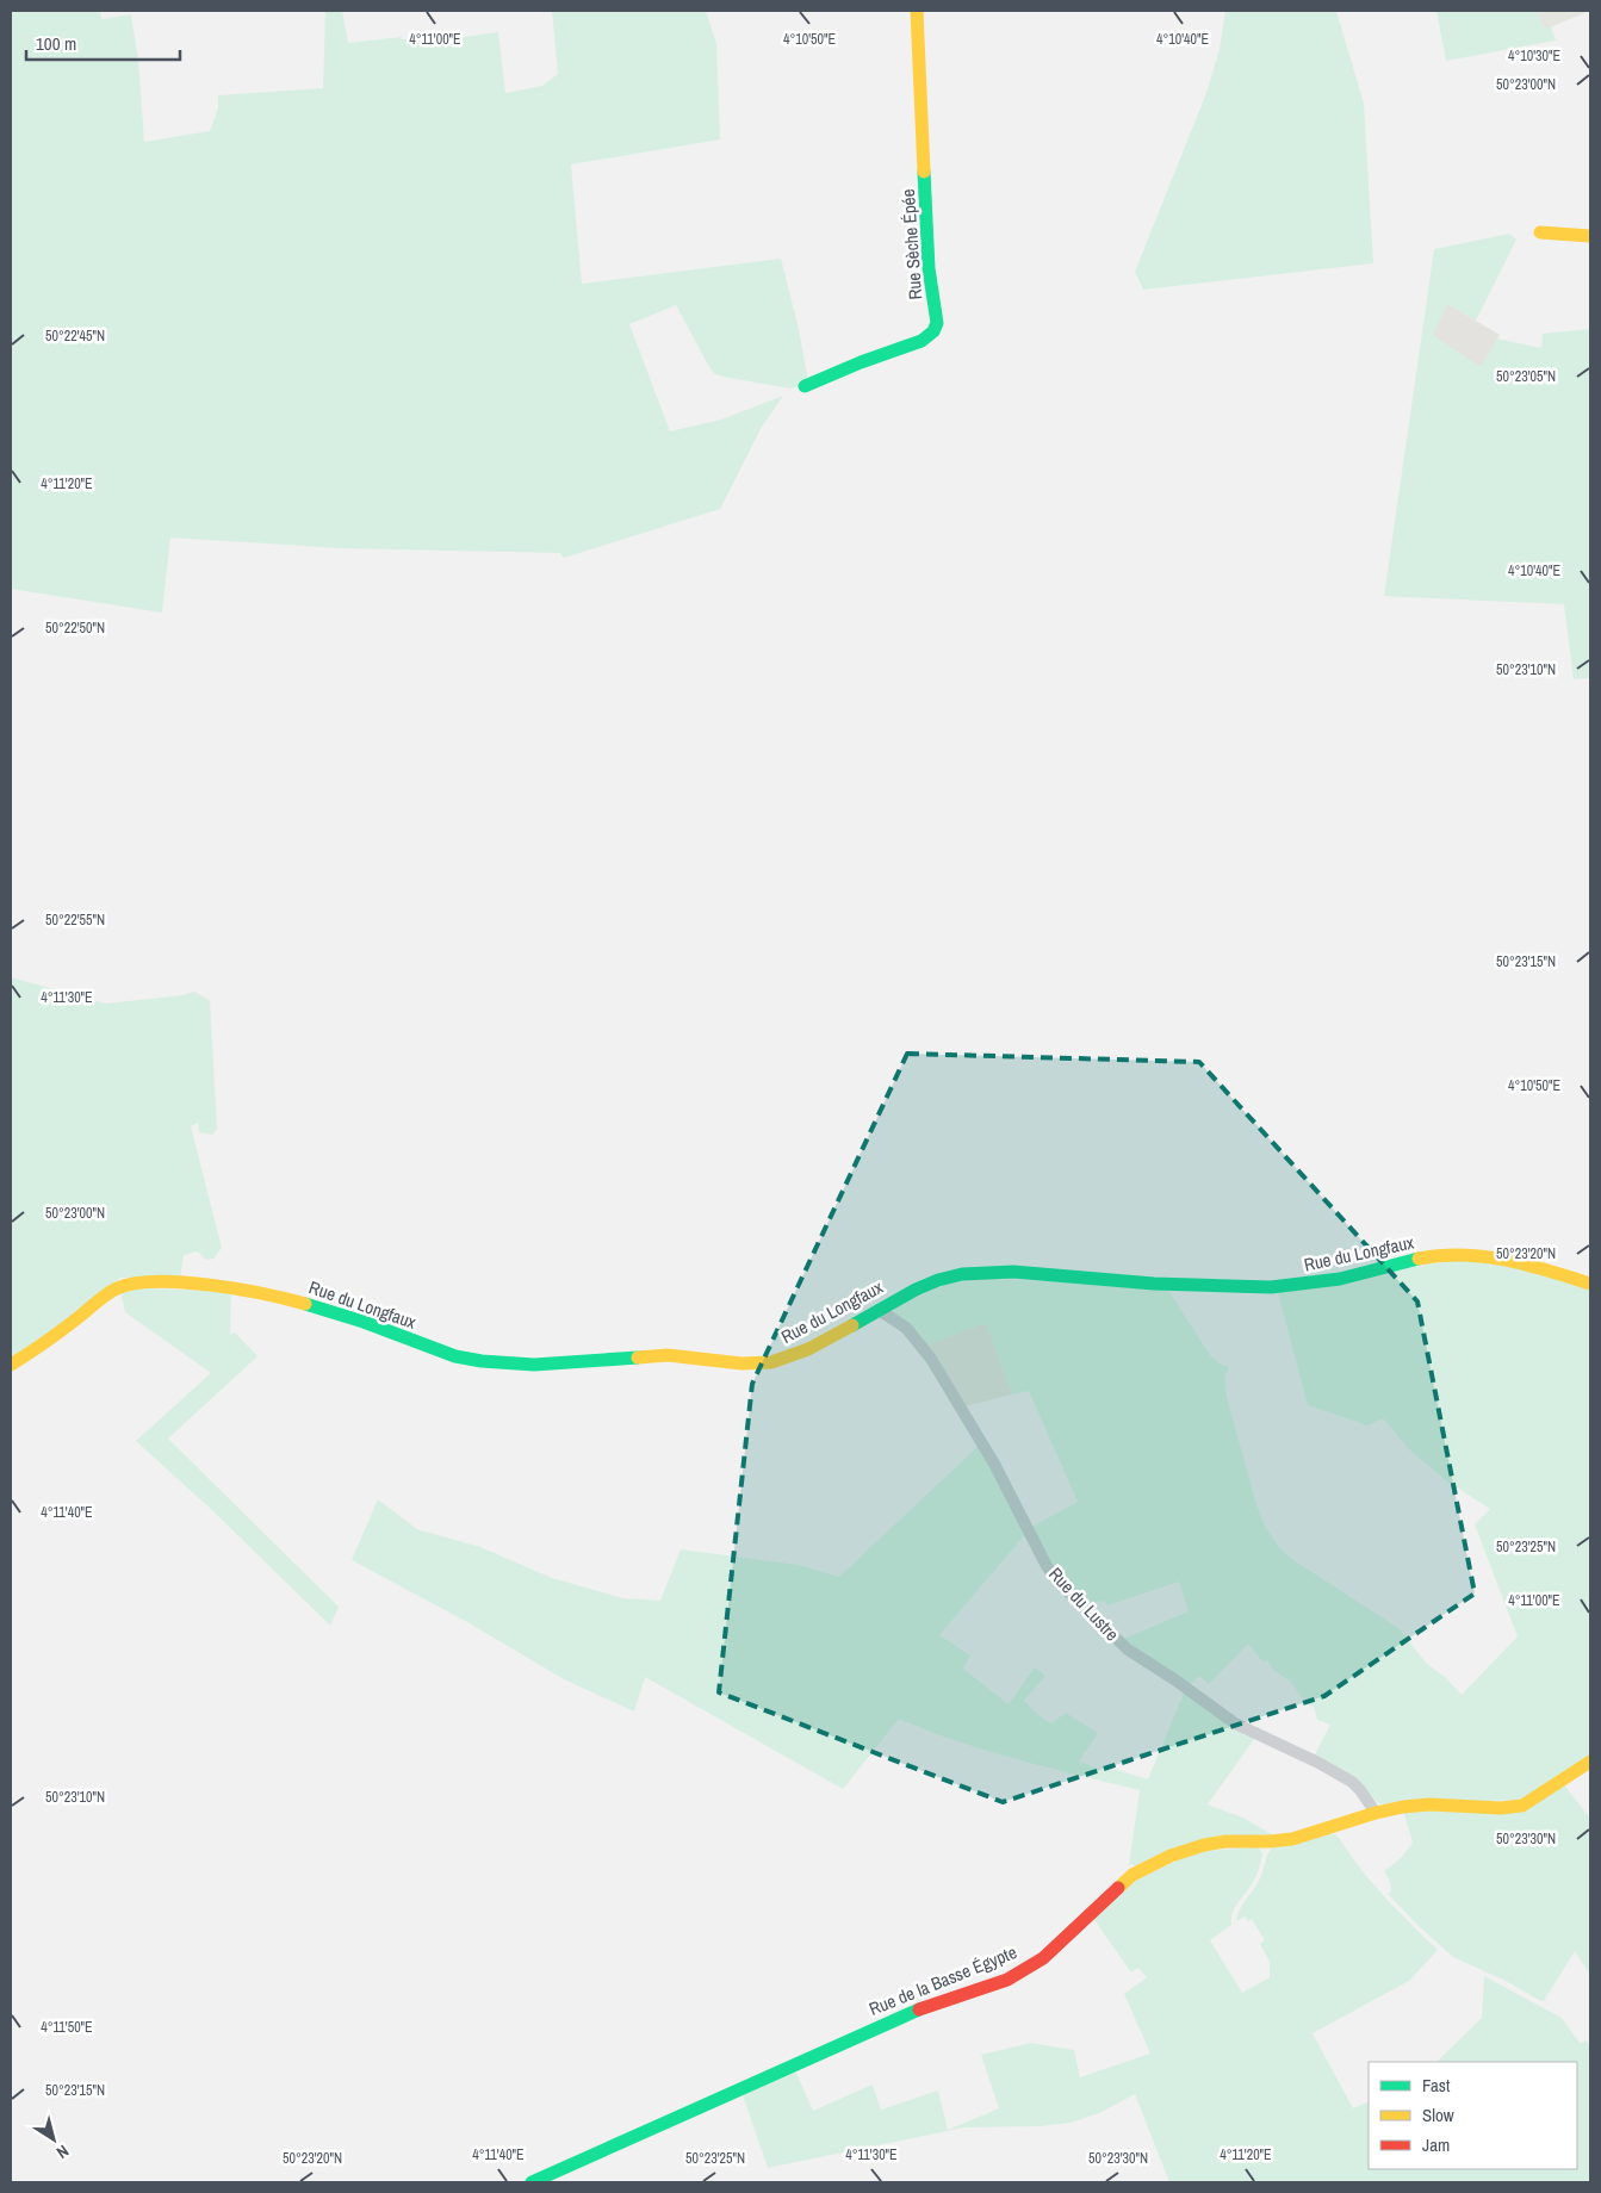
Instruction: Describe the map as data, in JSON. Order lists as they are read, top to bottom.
{
  "streets": {
    "street": [
      "Rue Sèche Épée",
      "Rue du Longfaux",
      "Rue du Lustre",
      "Rue de la Basse Égypte"
    ]
  },
  "crossings": [
    ["Rue du Longfaux", "Rue du Lustre"],
    ["Rue du Lustre", "Rue de la Basse Égypte"]
  ],
  "legend": ["Fast", "Slow", "Jam"],
  "scale_bar": "100 m",
  "north": "bottom right",
  "coordinates": [
    "4°11'00\"E",
    "4°10'50\"E",
    "4°10'40\"E",
    "4°10'30\"E",
    "50°23'00\"N",
    "50°22'45\"N",
    "50°23'05\"N",
    "4°11'20\"E",
    "50°22'50\"N",
    "50°23'10\"N",
    "50°22'55\"N",
    "50°23'15\"N",
    "4°11'30\"E",
    "50°23'20\"N",
    "4°11'40\"E",
    "50°23'25\"N",
    "50°23'30\"N",
    "4°11'50\"E"
  ]
}
